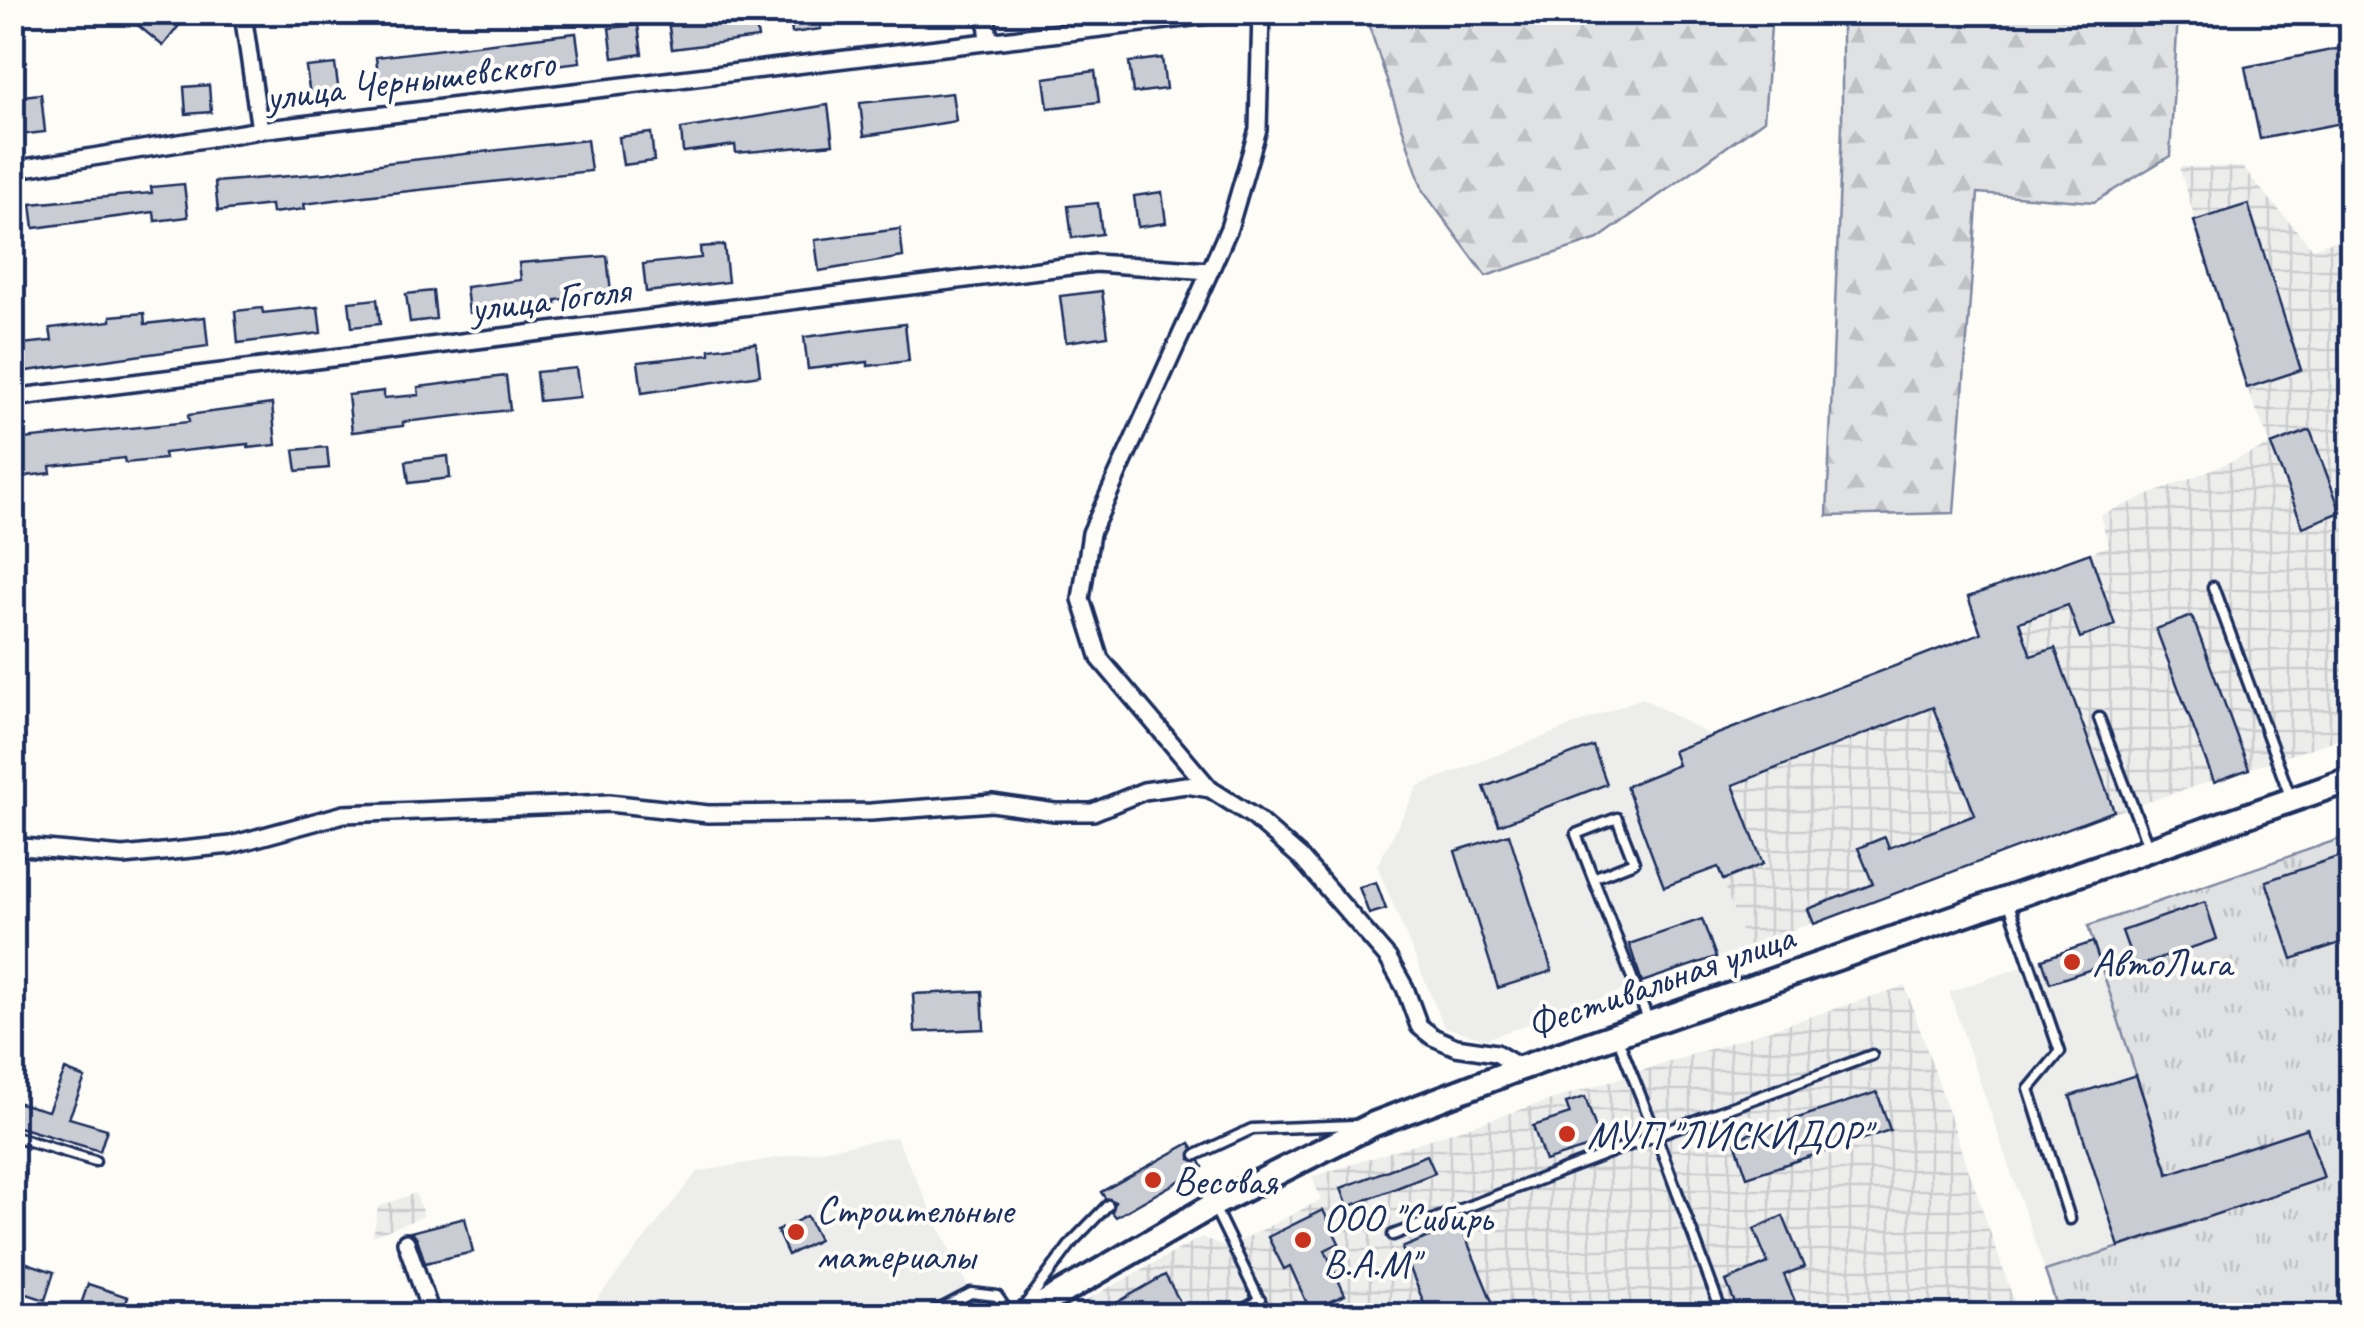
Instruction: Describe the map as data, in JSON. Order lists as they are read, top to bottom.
{
  "streets": {
    "main road": ["Фестивальная улица"],
    "street": ["улица Чернышевского", "улица Гоголя"]
  },
  "places": [
    "АвтоЛига",
    "МУП \"ЛИСКИДОР\"",
    "Весовая",
    "Строительные материалы",
    "ООО \"Сибирь В.А.М\""
  ]
}
